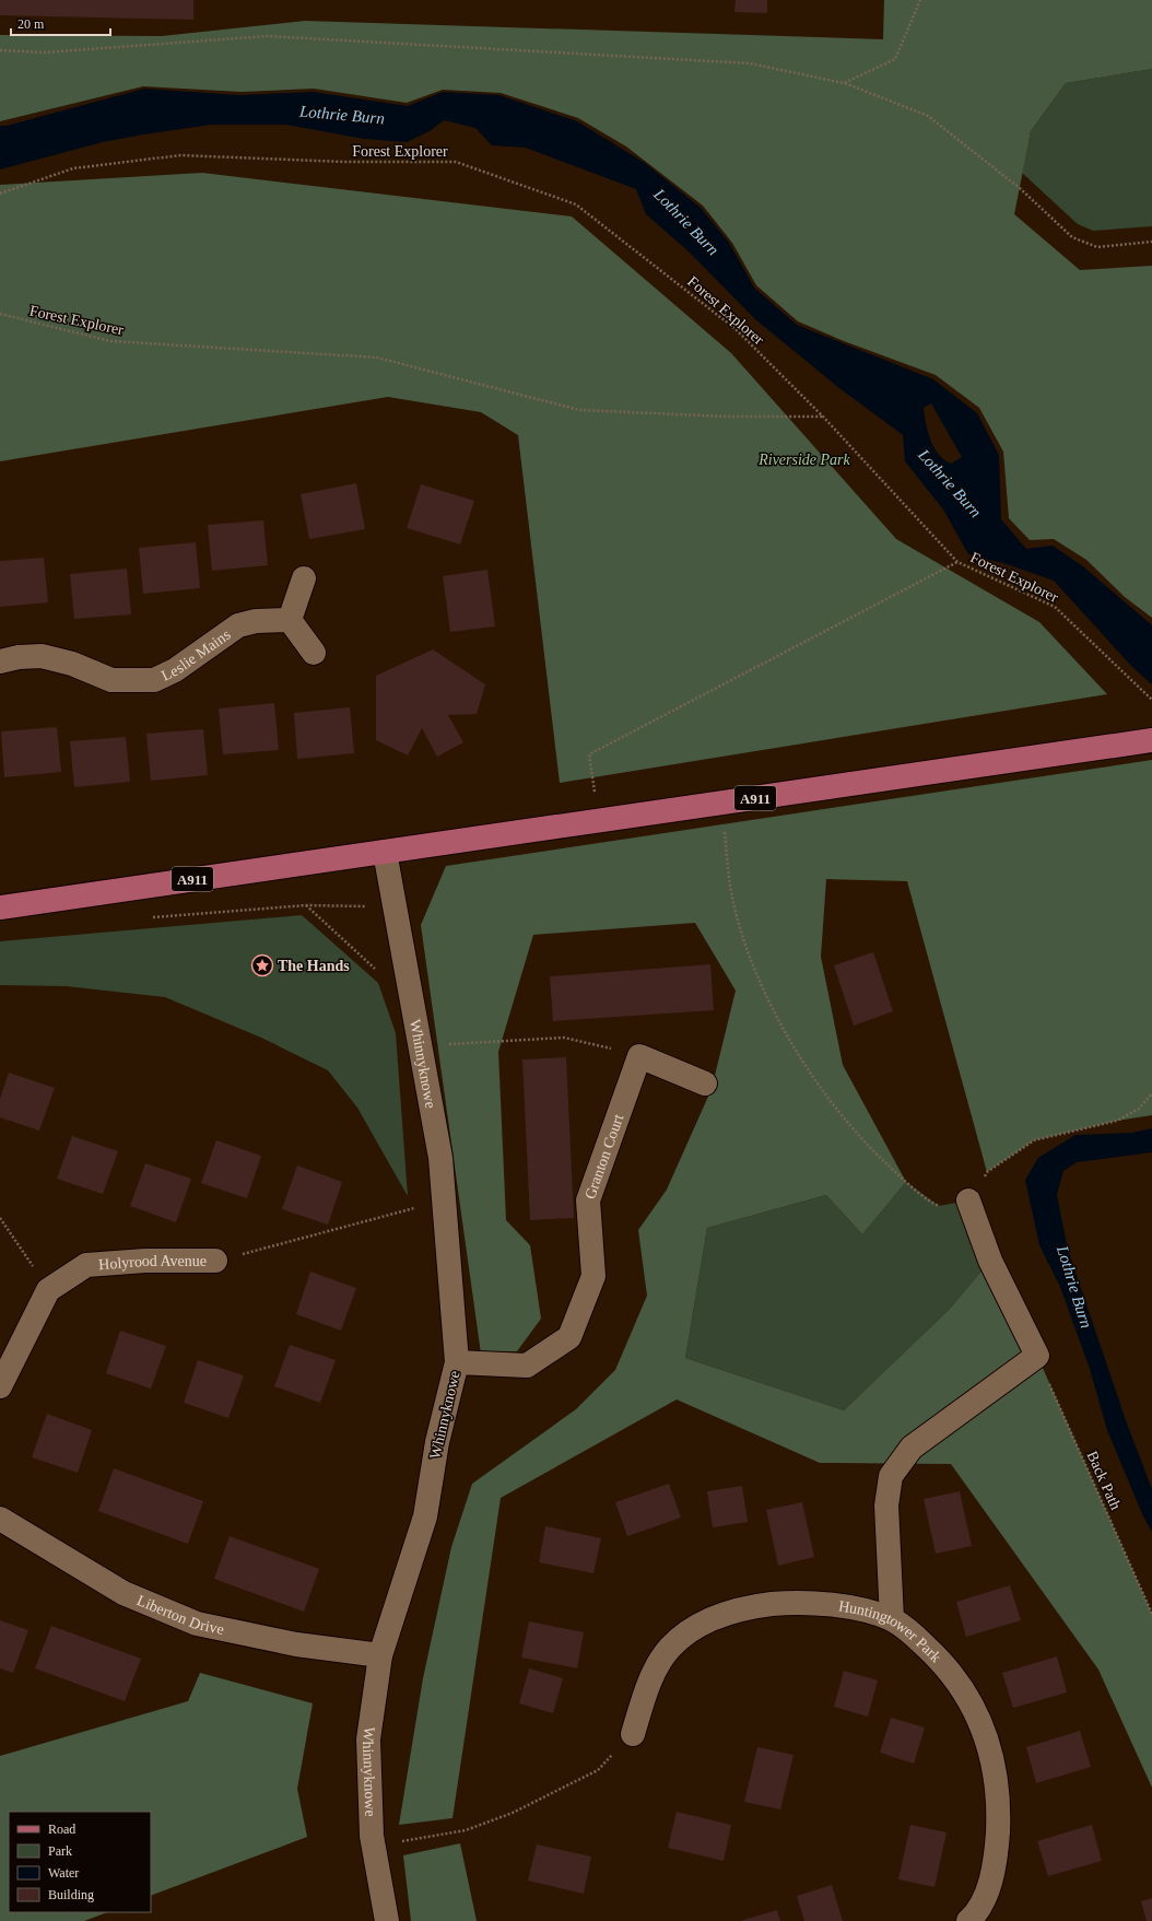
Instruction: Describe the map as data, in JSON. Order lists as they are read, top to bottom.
{
  "streets": {
    "main road": ["A911"],
    "street": [
      "Leslie Mains",
      "Whinnyknowe",
      "Granton Court",
      "Holyrood Avenue",
      "Liberton Drive",
      "Huntingtower Park"
    ],
    "path": ["Forest Explorer", "Back Path"]
  },
  "crossings": [
    ["A911", "Whinnyknowe"],
    ["Whinnyknowe", "Granton Court"],
    ["Whinnyknowe", "Liberton Drive"]
  ],
  "water": ["Lothrie Burn"],
  "parks": ["Riverside Park"],
  "places": {
    "place": ["The Hands"]
  },
  "legend": [
    "Road",
    "Park",
    "Water",
    "Building"
  ],
  "scale_bar": "20 m"
}
